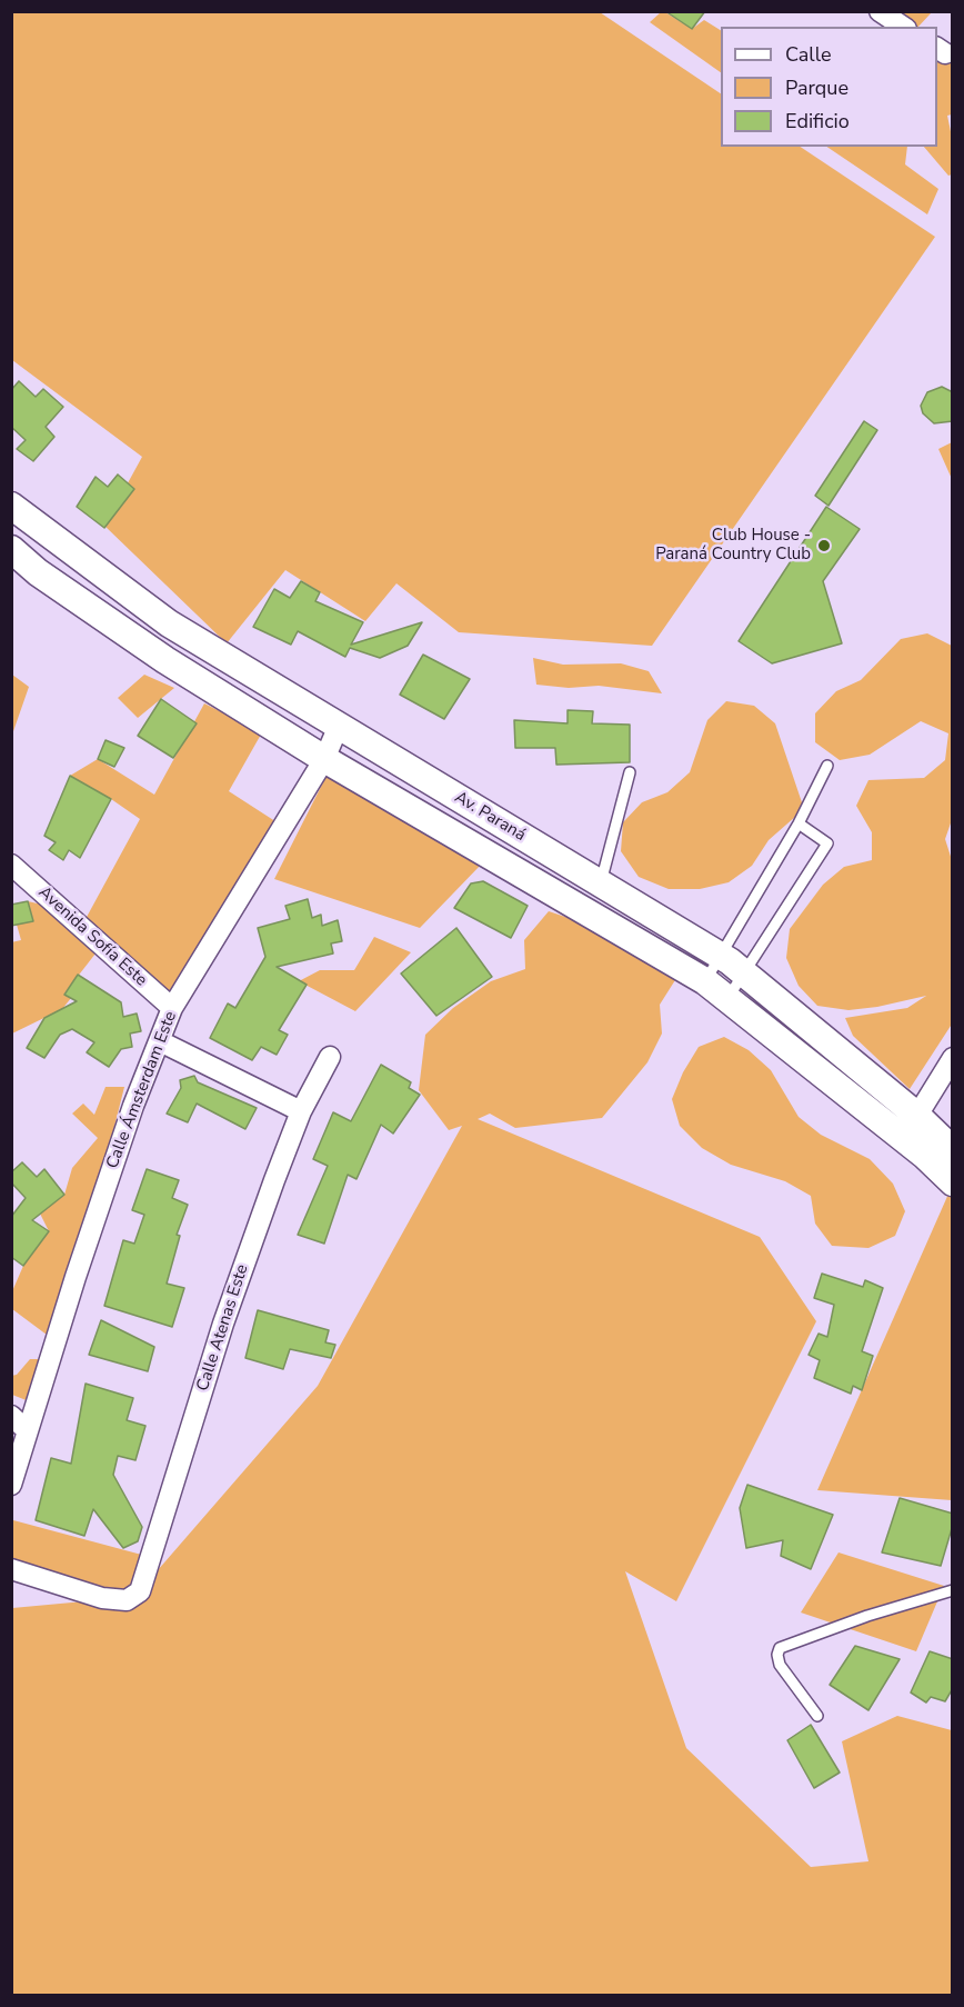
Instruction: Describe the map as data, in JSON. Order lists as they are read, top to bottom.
{
  "streets": {
    "street": [
      "Av. Paraná",
      "Avenida Sofía Este",
      "Calle Ámsterdam Este",
      "Calle Atenas Este"
    ]
  },
  "crossings": [
    ["Av. Paraná", "Calle Ámsterdam Este"],
    ["Avenida Sofía Este", "Calle Ámsterdam Este"]
  ],
  "places": ["Club House - Paraná Country Club"],
  "legend": ["Calle", "Parque", "Edificio"]
}
